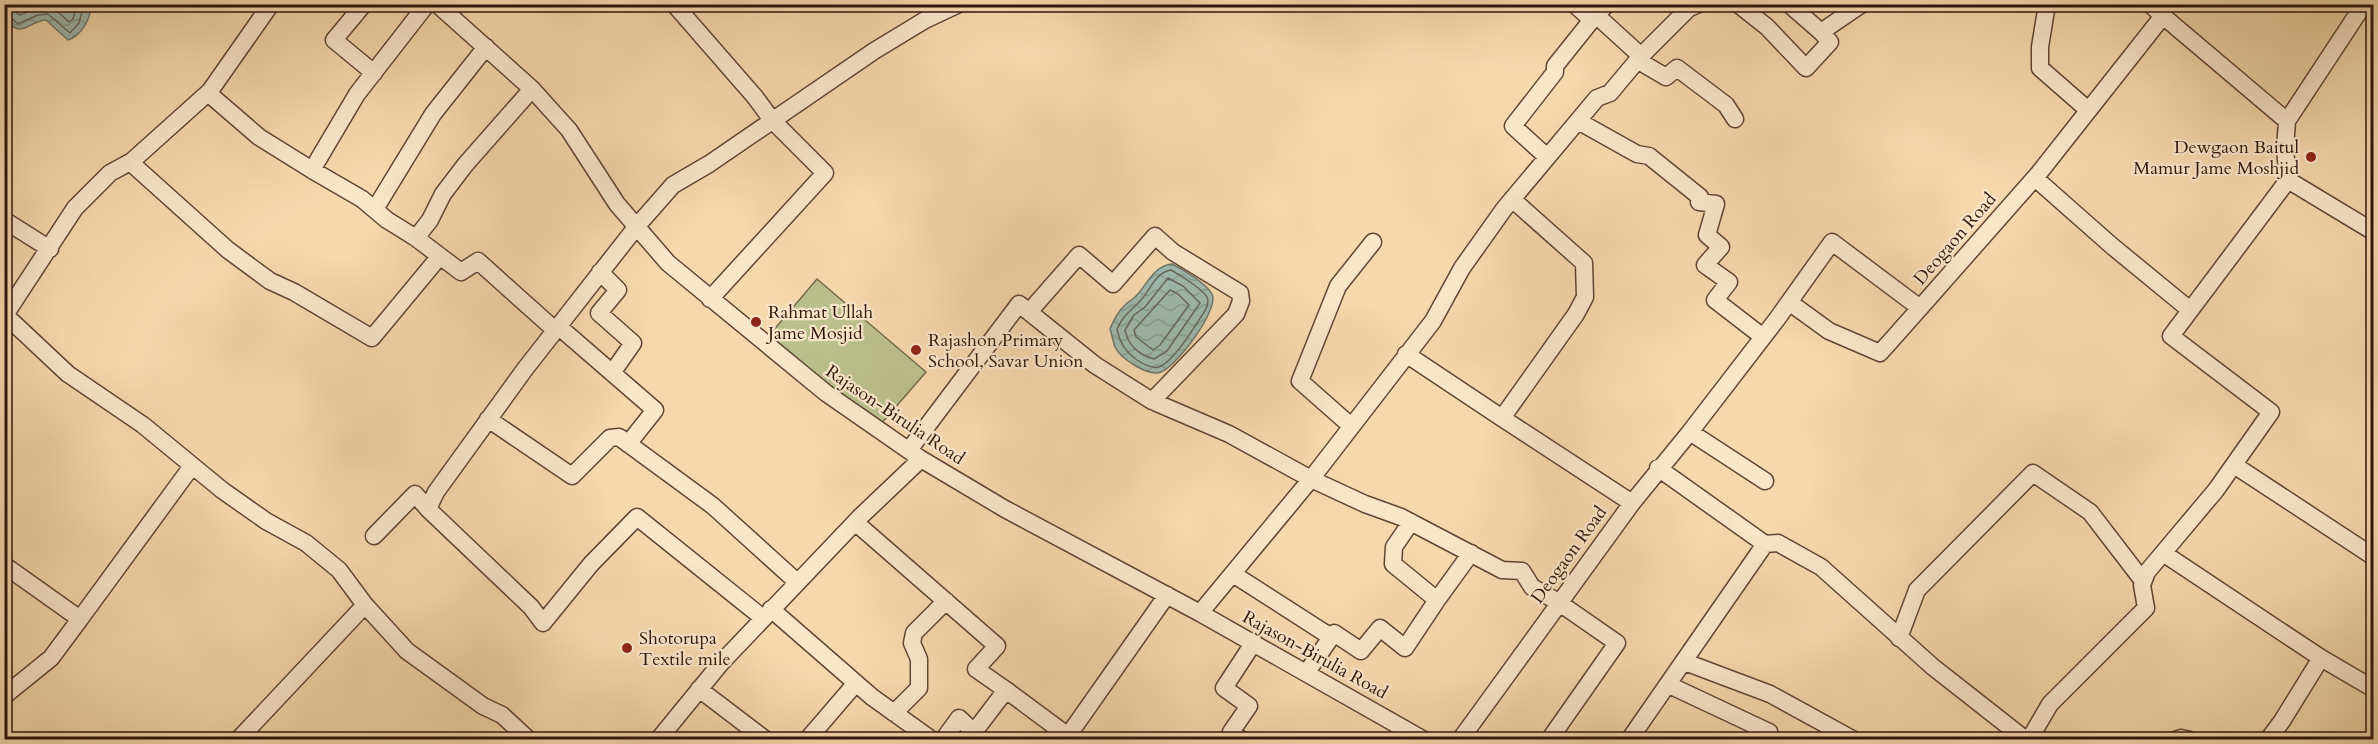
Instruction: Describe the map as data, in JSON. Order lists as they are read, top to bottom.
{
  "streets": {
    "street": ["Deogaon Road", "Rajason-Birulia Road"]
  },
  "places": [
    "Dewgaon Baitul Mamur Jame Moshjid",
    "Rahmat Ullah Jame Mosjid",
    "Rajashon Primary School, Savar Union",
    "Shotorupa Textile mile"
  ]
}
